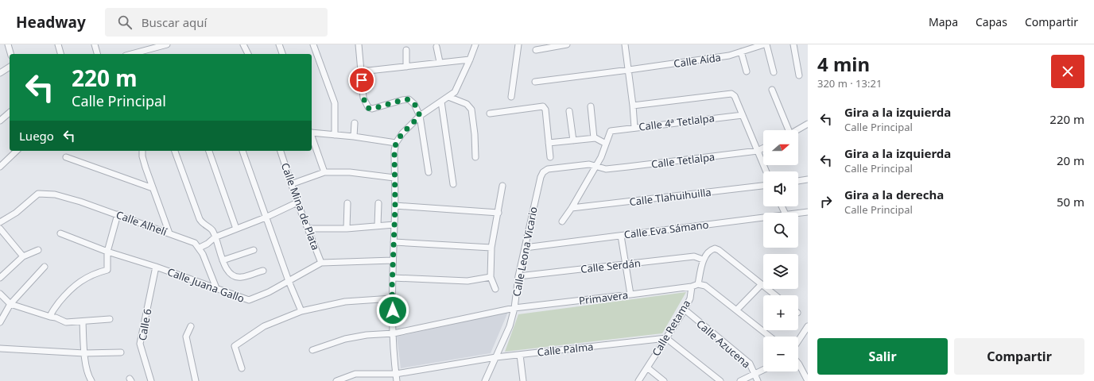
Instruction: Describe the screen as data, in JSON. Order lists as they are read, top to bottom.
{
  "streets": {
    "street": [
      "Calle Aída",
      "Calle 4ª Tetlalpa",
      "Calle Tetlalpa",
      "Calle Tlahuihuilla",
      "Calle Mina de Plata",
      "Calle Alhelí",
      "Calle Eva Sámano",
      "Calle Leona Vicario",
      "Calle Serdán",
      "Calle Juana Gallo",
      "Primavera",
      "Calle 6",
      "Calle Retama",
      "Calle Azucena",
      "Calle Palma"
    ]
  },
  "crossings": [
    ["Calle Tetlalpa", "Calle Leona Vicario"],
    ["Calle Mina de Plata", "Calle Juana Gallo"],
    ["Calle Eva Sámano", "Calle Leona Vicario"],
    ["Calle Leona Vicario", "Calle Serdán"],
    ["Calle Leona Vicario", "Primavera"],
    ["Calle Leona Vicario", "Calle Palma"],
    ["Calle Juana Gallo", "Calle 6"],
    ["Primavera", "Calle Retama"],
    ["Calle Retama", "Calle Azucena"],
    ["Calle Retama", "Calle Palma"]
  ],
  "north": "right",
  "page": {
    "header": "Headway",
    "search": "Buscar aquí",
    "nav": ["Mapa", "Capas", "Compartir"],
    "heading": ["4 min", "320 m · 13:21"],
    "turn": ["220 m", "Calle Principal"],
    "list": [
      {
        "name": "Gira a la izquierda",
        "note": "Calle Principal",
        "value": "220 m"
      },
      {
        "name": "Gira a la izquierda",
        "note": "Calle Principal",
        "value": "20 m"
      },
      {
        "name": "Gira a la derecha",
        "note": "Calle Principal",
        "value": "50 m"
      }
    ],
    "then": "Luego",
    "map_buttons": ["+", "−"],
    "buttons": ["Salir", "Compartir"]
  }
}
